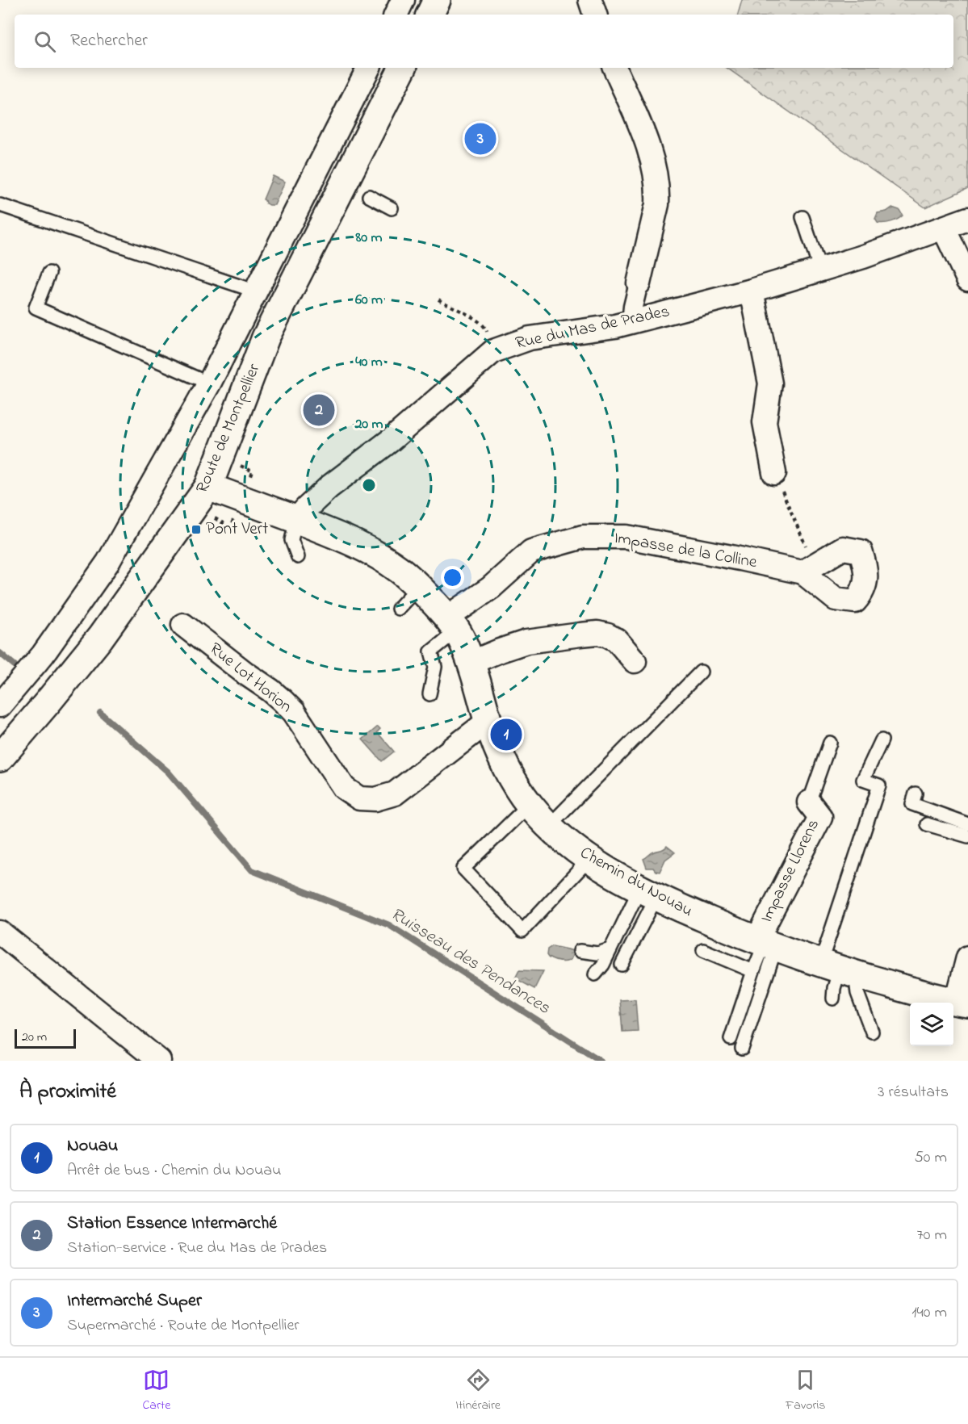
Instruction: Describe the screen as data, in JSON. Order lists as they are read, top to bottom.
{
  "streets": {
    "street": [
      "Rue du Mas de Prades",
      "Route de Montpellier",
      "Impasse de la Colline",
      "Rue Lot Horion",
      "Impasse Llorens",
      "Chemin du Nouau"
    ]
  },
  "crossings": [
    ["Rue du Mas de Prades", "Chemin du Nouau"],
    ["Route de Montpellier", "Chemin du Nouau"],
    ["Impasse de la Colline", "Chemin du Nouau"],
    ["Rue Lot Horion", "Chemin du Nouau"],
    ["Impasse Llorens", "Chemin du Nouau"]
  ],
  "water": ["Ruisseau des Pendances"],
  "places": {
    "transit": ["Pont Vert"]
  },
  "scale_bar": "20 m",
  "page": {
    "search": "Rechercher",
    "pins": ["3", "2", "1"],
    "scale": "20 m",
    "heading": ["À proximité", "3 résultats"],
    "list": [
      {
        "mark": "1",
        "name": "Nouau",
        "note": "Arrêt de bus · Chemin du Nouau",
        "value": "50 m"
      },
      {
        "mark": "2",
        "name": "Station Essence Intermarché",
        "note": "Station-service · Rue du Mas de Prades",
        "value": "70 m"
      },
      {
        "mark": "3",
        "name": "Intermarché Super",
        "note": "Supermarché · Route de Montpellier",
        "value": "140 m"
      }
    ],
    "nav": ["Carte", "Itinéraire", "Favoris"]
  },
  "rings": [
    "80 m",
    "60 m",
    "40 m",
    "20 m"
  ]
}
